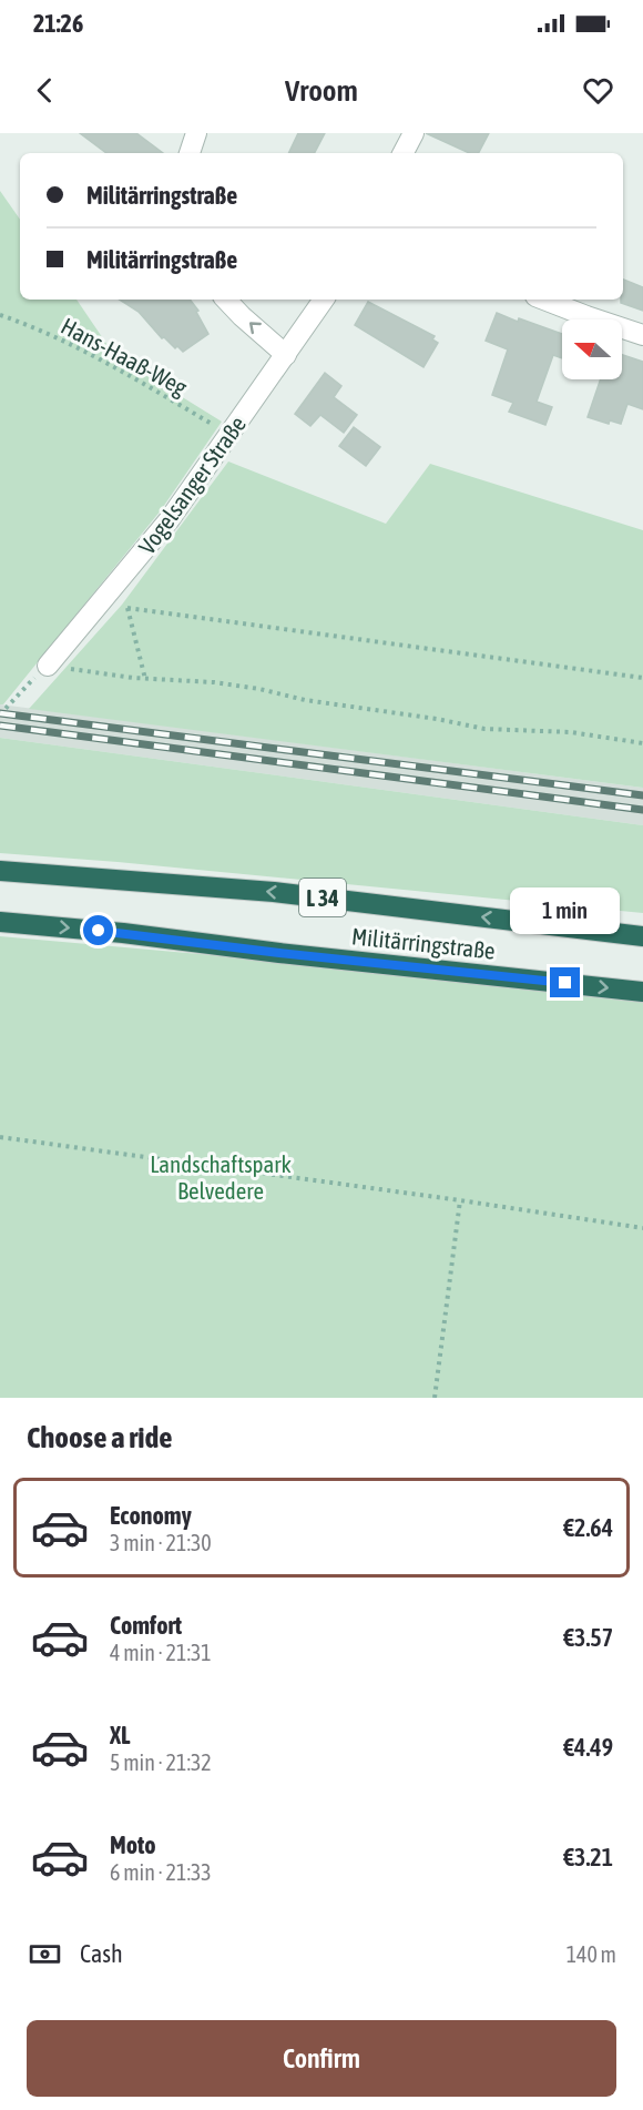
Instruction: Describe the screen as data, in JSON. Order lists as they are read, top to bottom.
{
  "streets": {
    "highway": ["L 34", "Militärringstraße"],
    "street": ["Vogelsanger Straße"],
    "path": ["Hans-Haaß-Weg"]
  },
  "crossings": [
    ["Hans-Haaß-Weg", "Vogelsanger Straße"]
  ],
  "parks": ["Landschaftspark Belvedere"],
  "north": "left",
  "page": {
    "status": "21:26",
    "header": "Vroom",
    "banner": ["Militärringstraße", "Militärringstraße"],
    "bubble": "1 min",
    "heading": "Choose a ride",
    "list": [
      {
        "name": "Economy",
        "note": "3 min · 21:30",
        "value": "€2.64"
      },
      {
        "name": "Comfort",
        "note": "4 min · 21:31",
        "value": "€3.57"
      },
      {
        "name": "XL",
        "note": "5 min · 21:32",
        "value": "€4.49"
      },
      {
        "name": "Moto",
        "note": "6 min · 21:33",
        "value": "€3.21"
      }
    ],
    "pay": ["Cash", "140 m"],
    "buttons": "Confirm"
  }
}
